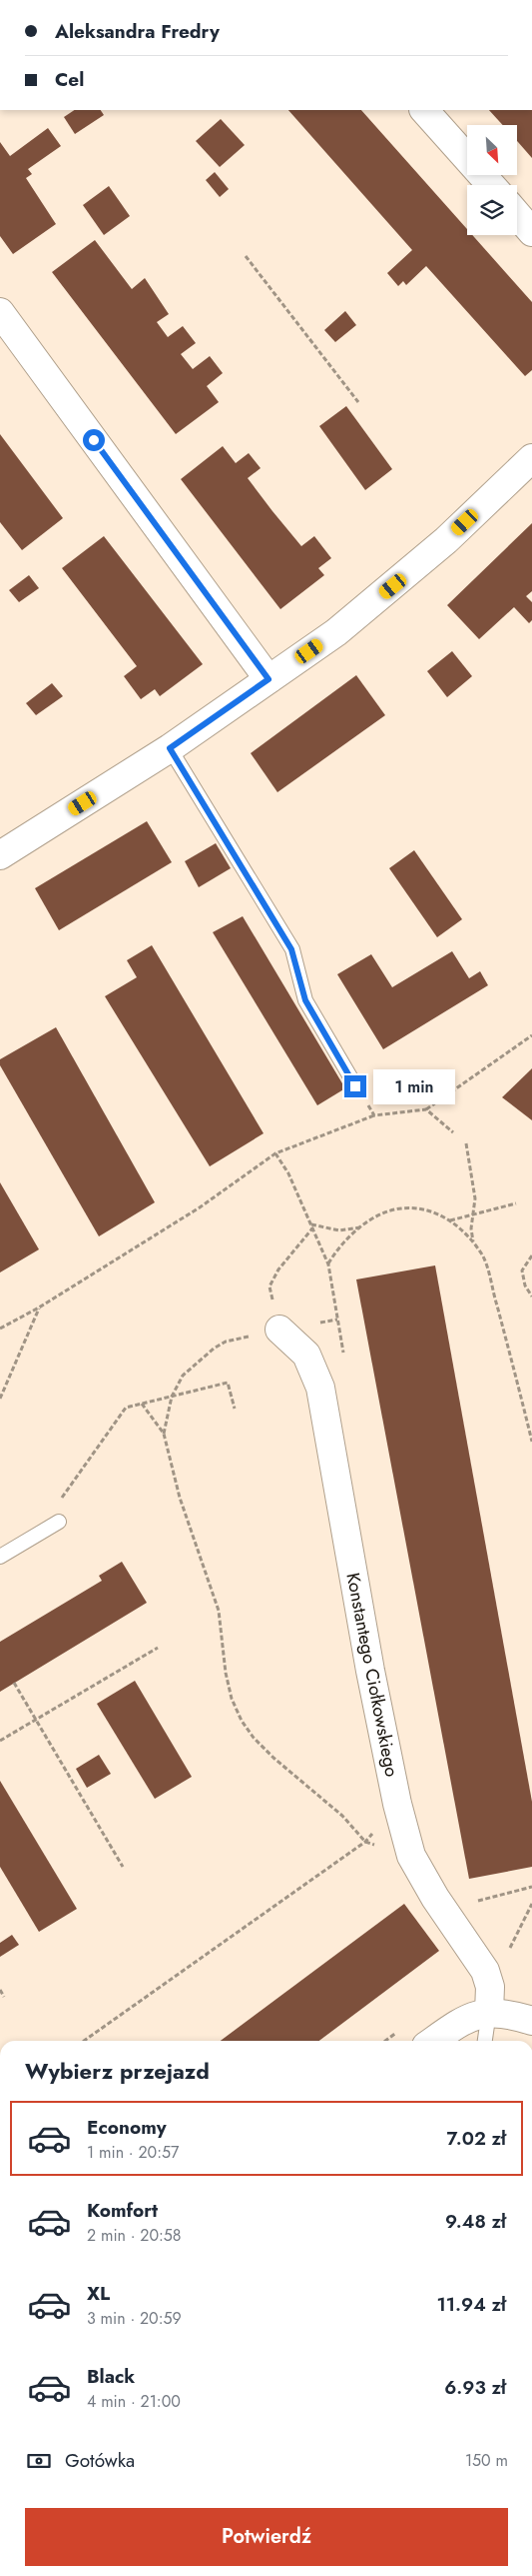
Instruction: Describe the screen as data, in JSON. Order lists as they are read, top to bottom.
{
  "streets": {
    "street": ["Konstantego Ciołkowskiego"]
  },
  "north": "bottom right",
  "page": {
    "banner": ["Aleksandra Fredry", "Cel"],
    "bubble": "1 min",
    "heading": "Wybierz przejazd",
    "list": [
      {
        "name": "Economy",
        "note": "1 min · 20:57",
        "value": "7.02 zł"
      },
      {
        "name": "Komfort",
        "note": "2 min · 20:58",
        "value": "9.48 zł"
      },
      {
        "name": "XL",
        "note": "3 min · 20:59",
        "value": "11.94 zł"
      },
      {
        "name": "Black",
        "note": "4 min · 21:00",
        "value": "6.93 zł"
      }
    ],
    "pay": ["Gotówka", "150 m"],
    "buttons": "Potwierdź"
  }
}
